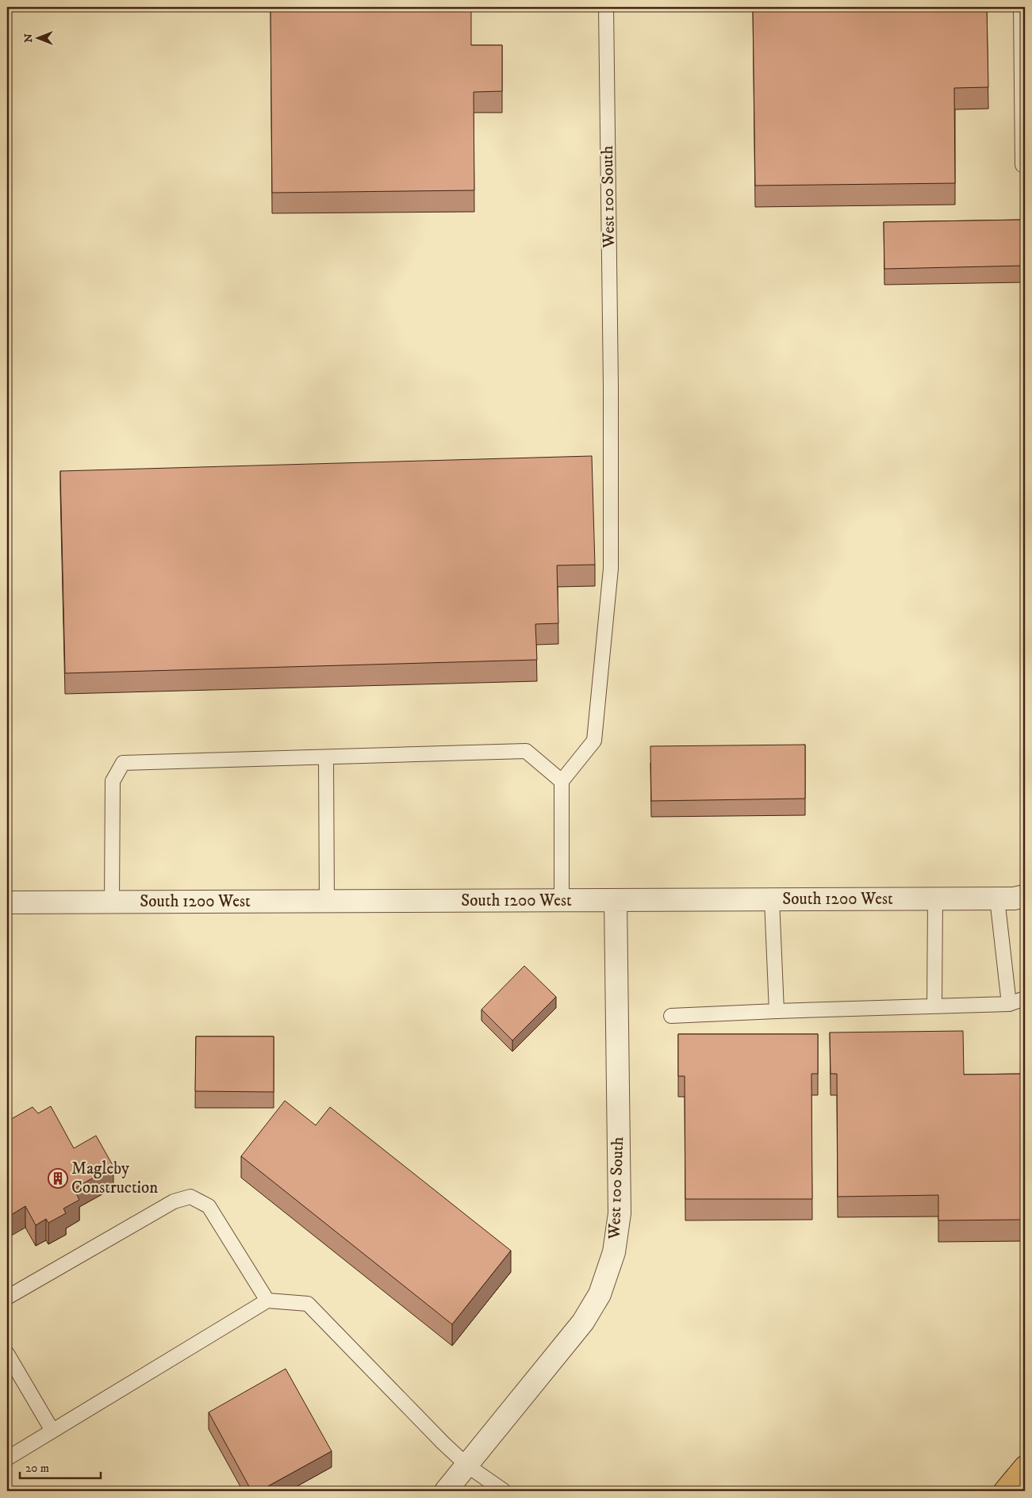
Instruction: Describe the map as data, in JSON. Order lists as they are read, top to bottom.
{
  "streets": {
    "street": ["West 100 South", "South 1200 West"]
  },
  "crossings": [
    ["West 100 South", "South 1200 West"]
  ],
  "places": {
    "building": ["Magleby Construction"]
  },
  "scale_bar": "20 m",
  "north": "left"
}
